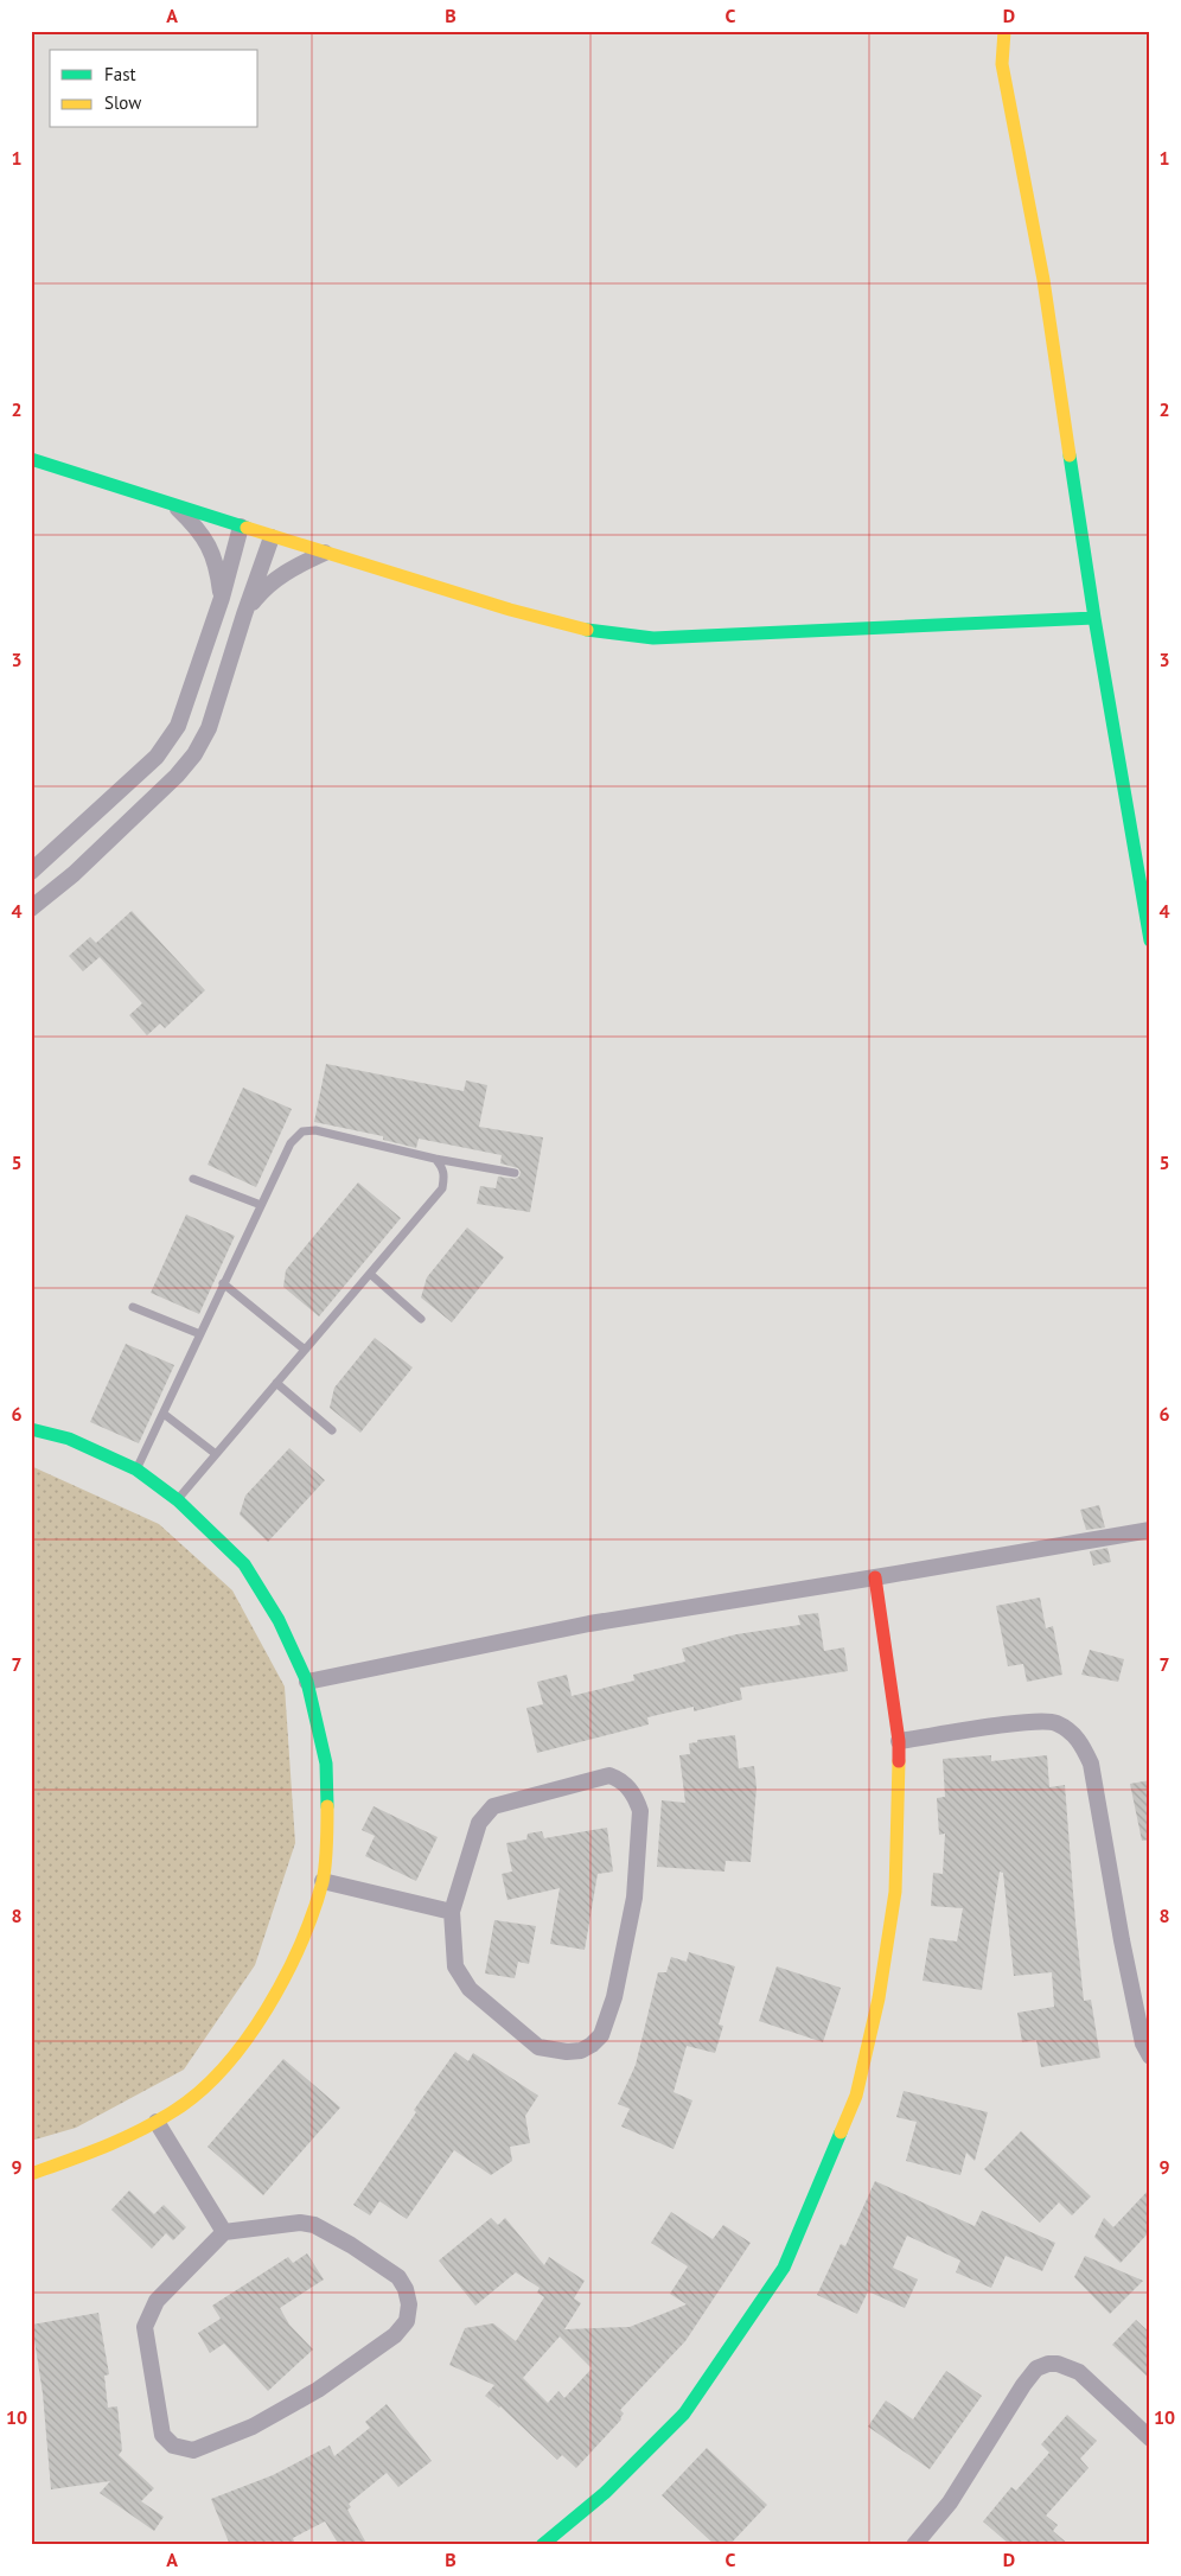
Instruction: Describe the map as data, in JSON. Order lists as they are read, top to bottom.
{
  "legend": ["Fast", "Slow"],
  "grid": {
    "columns": [
      "A",
      "B",
      "C",
      "D"
    ],
    "rows": [
      "1",
      "2",
      "3",
      "4",
      "5",
      "6",
      "7",
      "8",
      "9",
      "10"
    ]
  }
}
